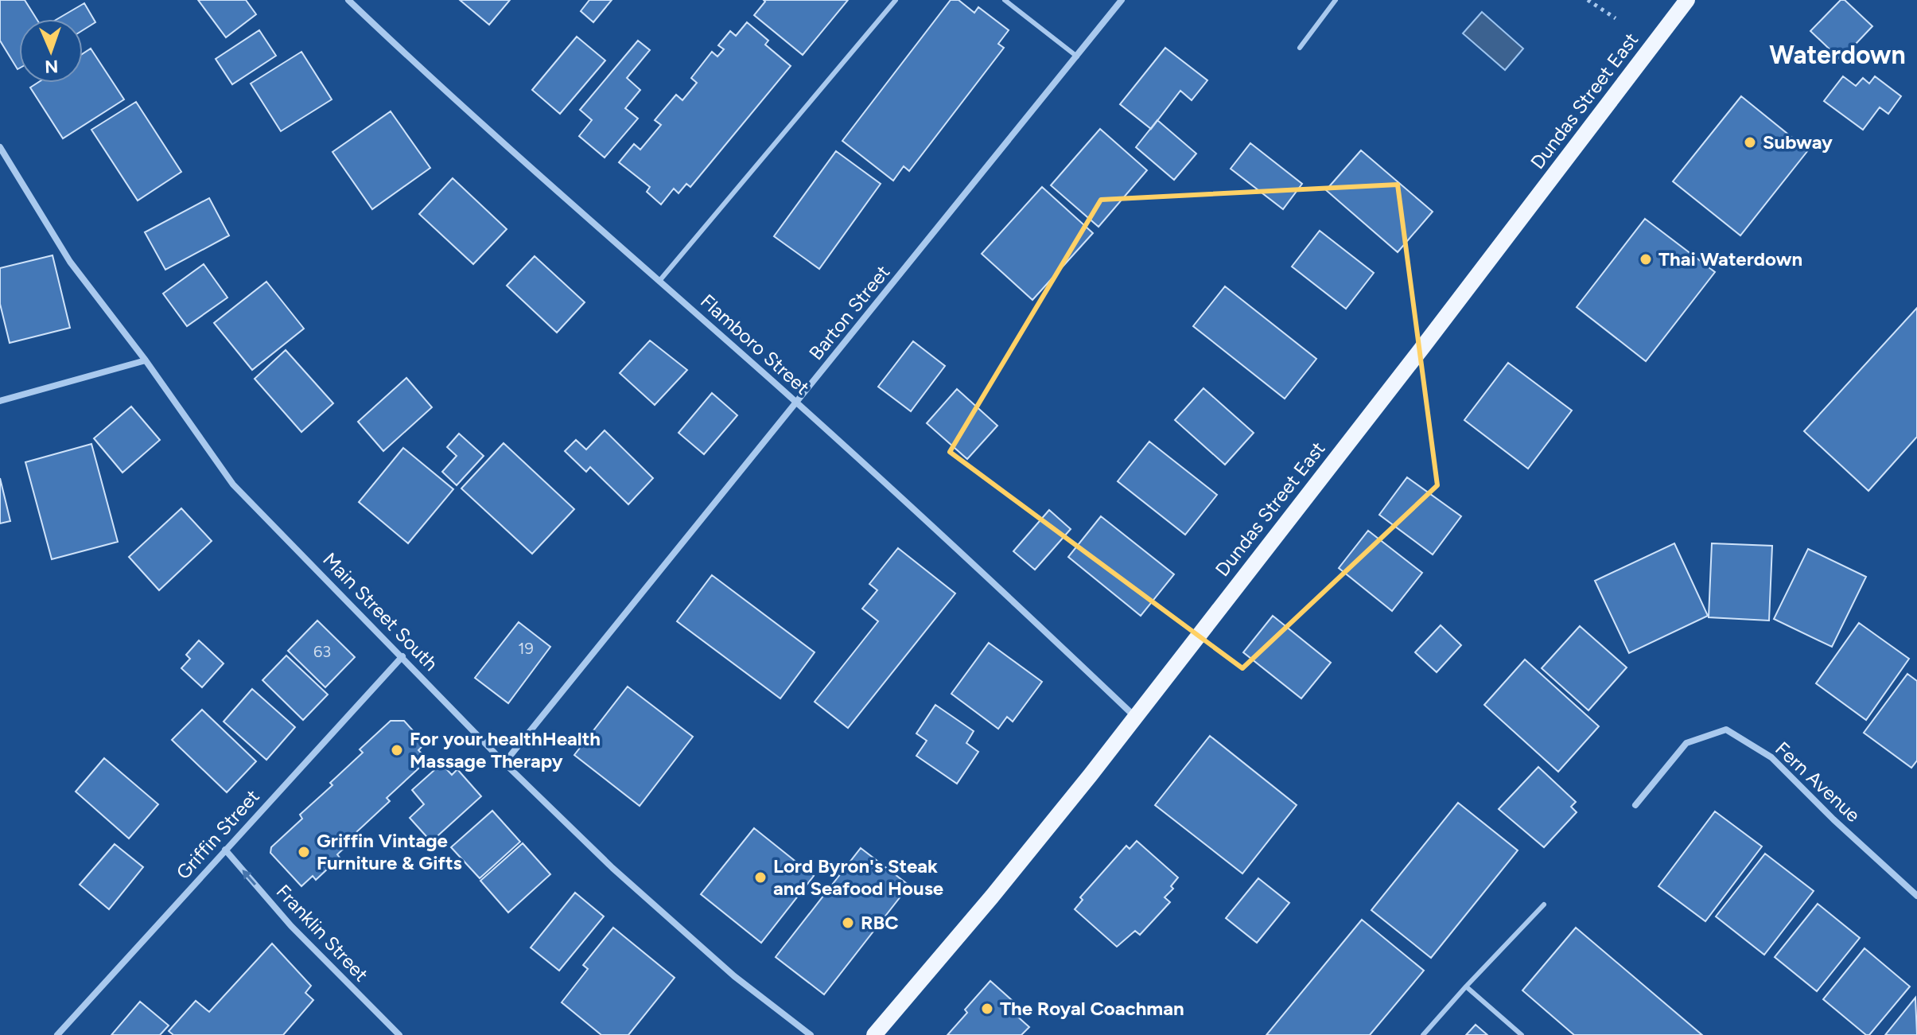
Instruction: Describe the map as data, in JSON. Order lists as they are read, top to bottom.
{
  "streets": {
    "main road": ["Dundas Street East"],
    "street": [
      "Barton Street",
      "Flamboro Street",
      "Main Street South",
      "Fern Avenue",
      "Griffin Street",
      "Franklin Street"
    ]
  },
  "crossings": [
    ["Dundas Street East", "Flamboro Street"],
    ["Barton Street", "Flamboro Street"],
    ["Barton Street", "Main Street South"],
    ["Main Street South", "Griffin Street"],
    ["Griffin Street", "Franklin Street"]
  ],
  "one_way": ["Franklin Street"],
  "districts": ["Waterdown"],
  "places": [
    "Subway",
    "Thai Waterdown",
    "For your healthHealth Massage Therapy",
    "Griffin Vintage Furniture & Gifts",
    "Lord Byron's Steak and Seafood House",
    "RBC",
    "The Royal Coachman"
  ],
  "house_numbers": ["19", "63"],
  "north": "bottom"
}
